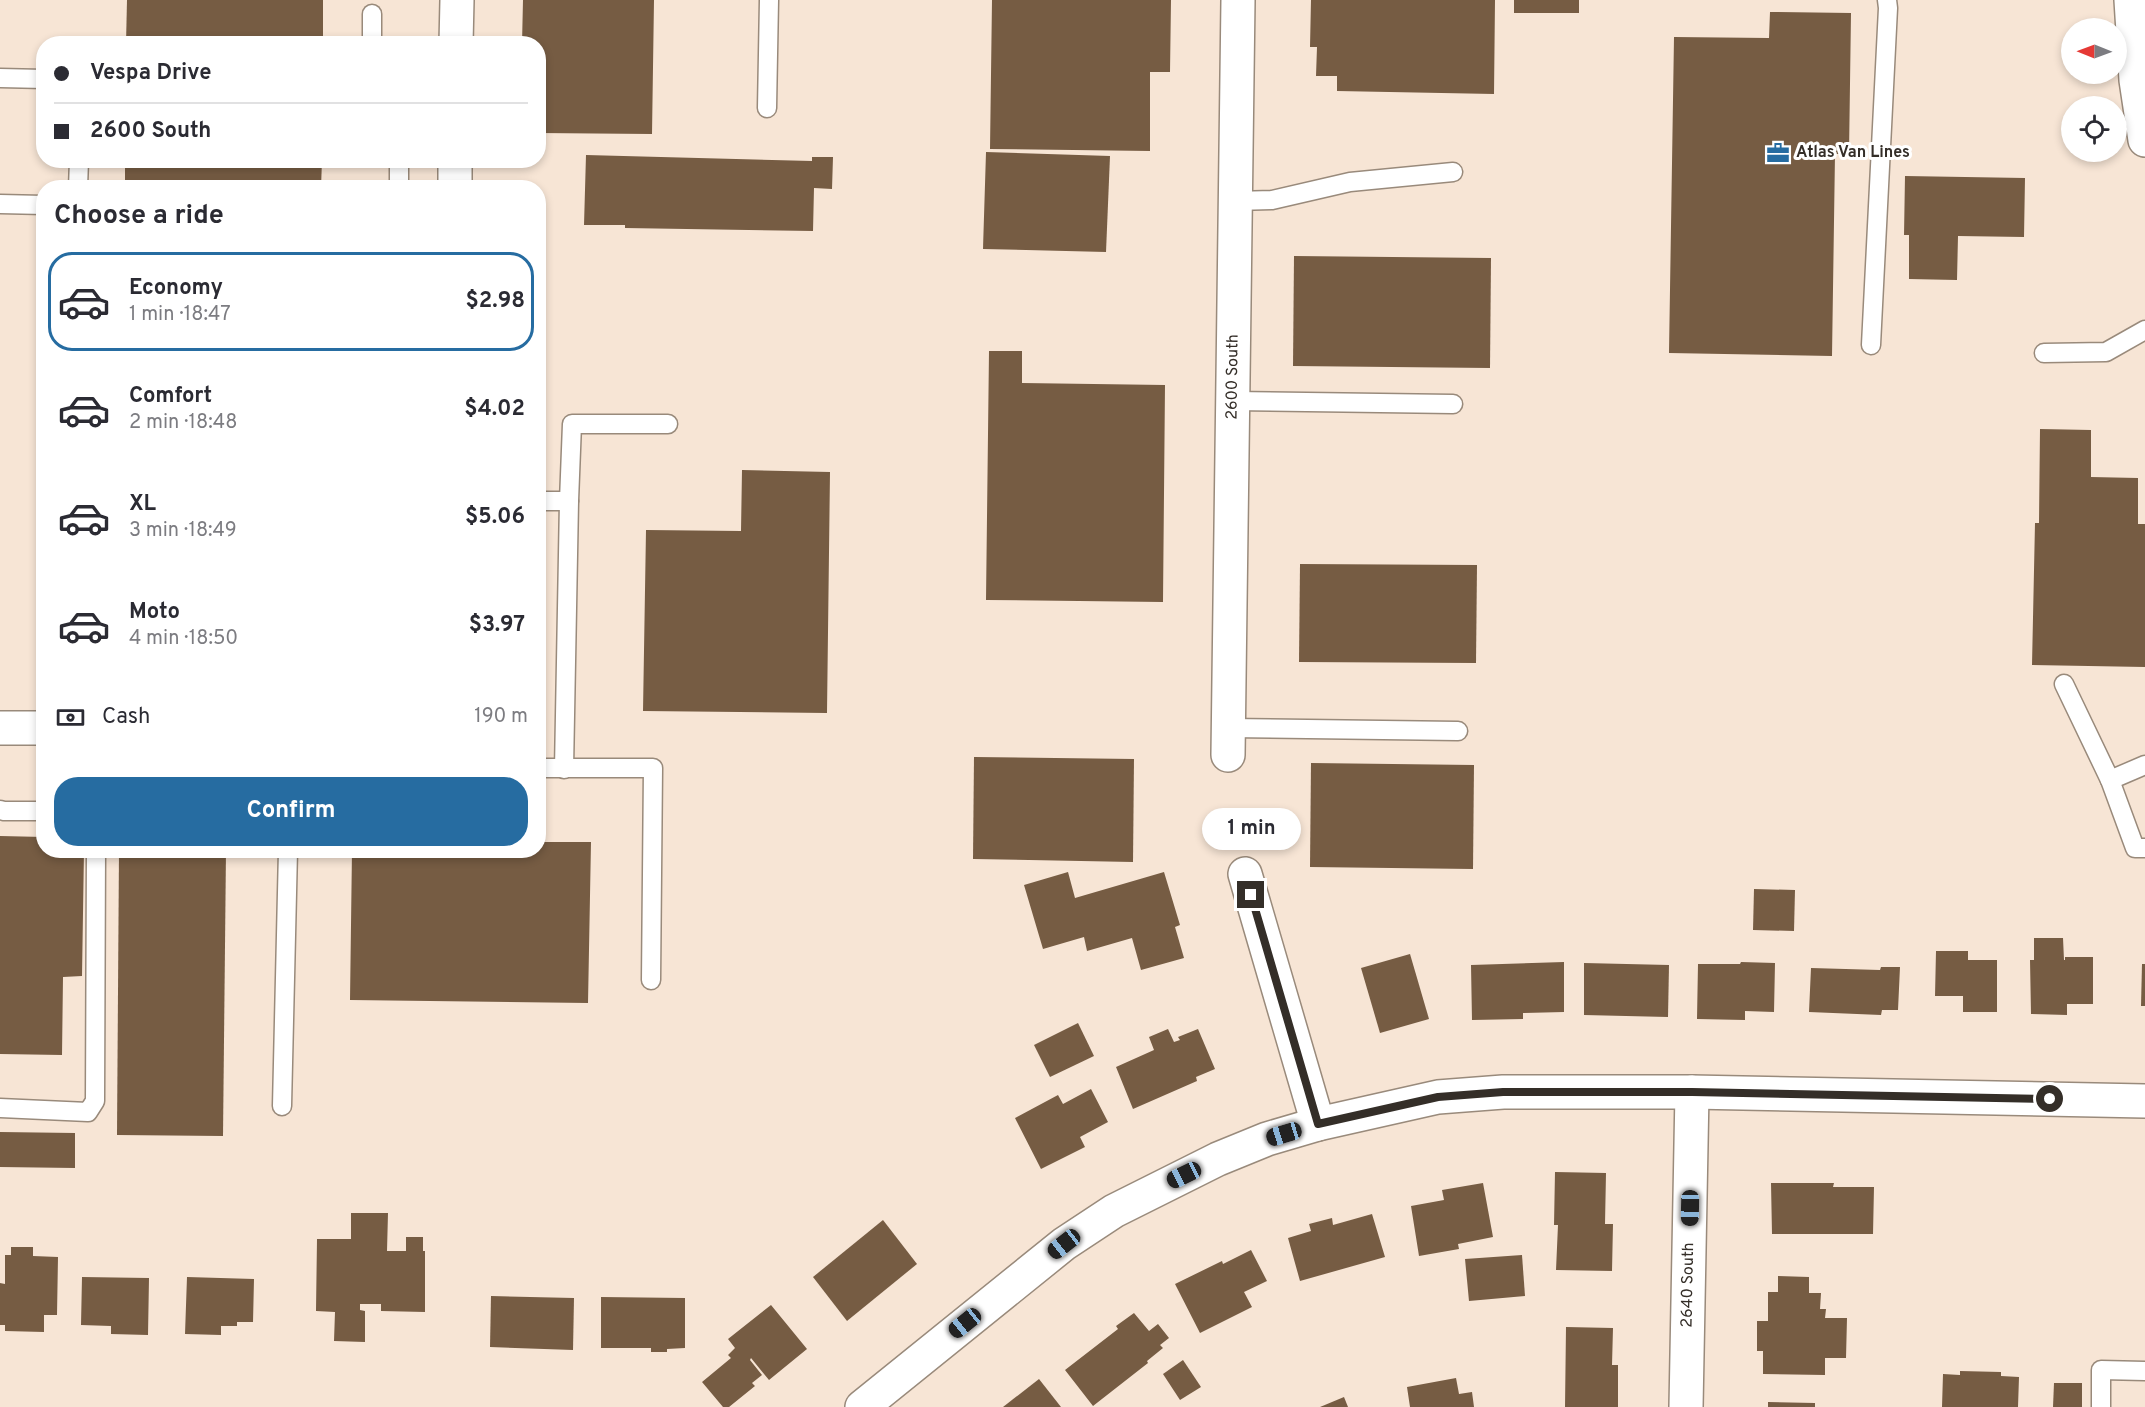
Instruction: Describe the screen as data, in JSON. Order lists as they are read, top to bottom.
{
  "streets": {
    "street": ["2600 South", "2640 South"]
  },
  "places": {
    "office": ["Atlas Van Lines"]
  },
  "north": "left",
  "page": {
    "banner": ["Vespa Drive", "2600 South"],
    "heading": "Choose a ride",
    "list": [
      {
        "name": "Economy",
        "note": "1 min · 18:47",
        "value": "$2.98"
      },
      {
        "name": "Comfort",
        "note": "2 min · 18:48",
        "value": "$4.02"
      },
      {
        "name": "XL",
        "note": "3 min · 18:49",
        "value": "$5.06"
      },
      {
        "name": "Moto",
        "note": "4 min · 18:50",
        "value": "$3.97"
      }
    ],
    "pay": ["Cash", "190 m"],
    "buttons": "Confirm",
    "bubble": "1 min"
  }
}
